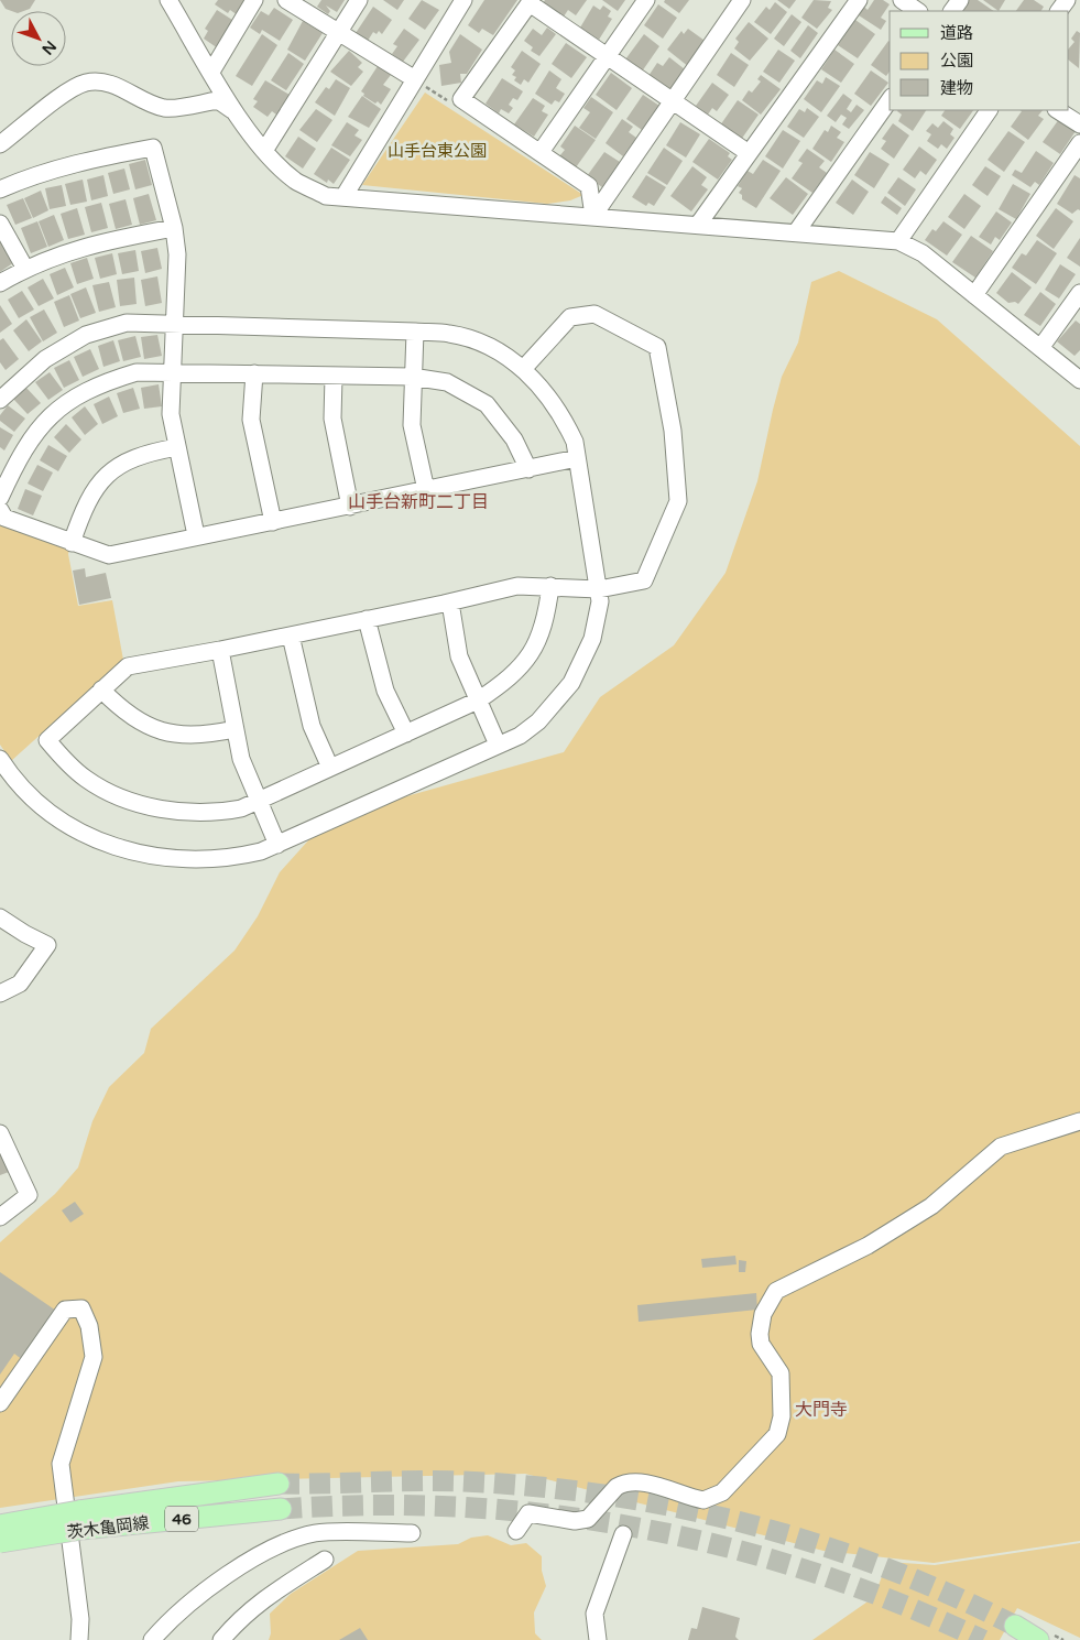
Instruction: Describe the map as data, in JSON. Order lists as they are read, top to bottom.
{
  "streets": {
    "main road": ["46", "茨木亀岡線"]
  },
  "districts": ["山手台新町二丁目", "大門寺"],
  "parks": ["山手台東公園"],
  "legend": ["道路", "公園", "建物"],
  "north": "bottom right"
}
